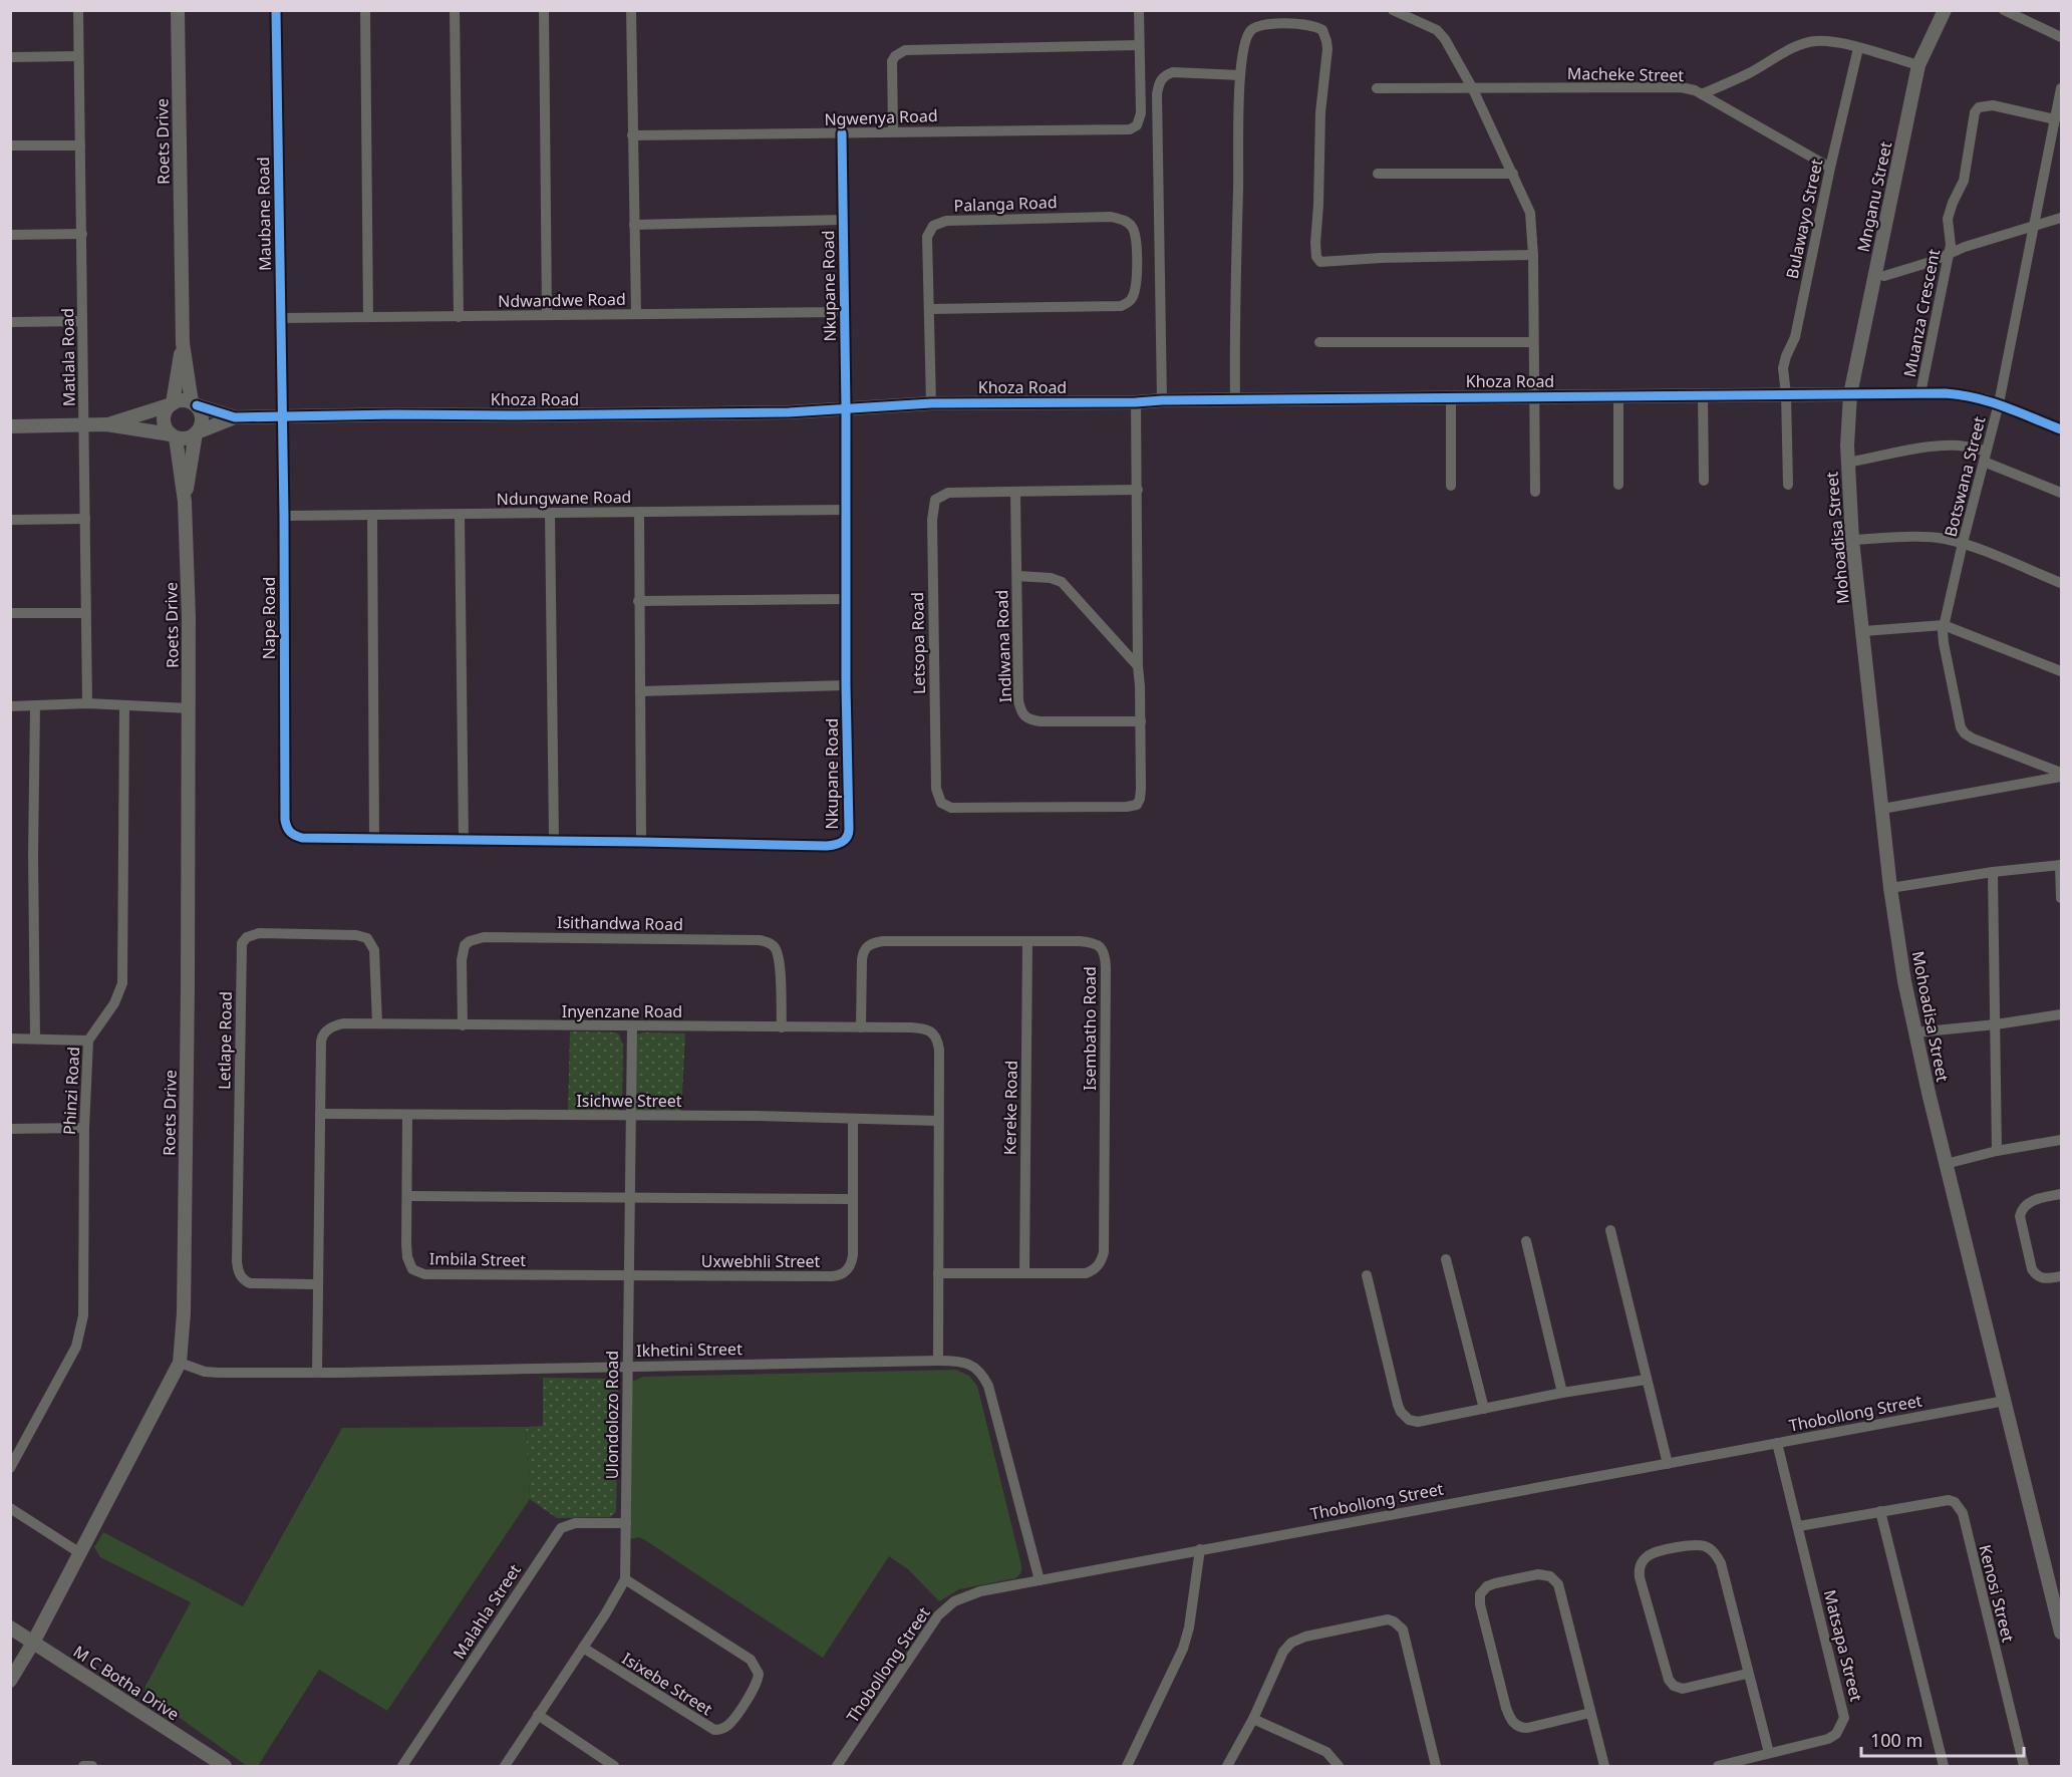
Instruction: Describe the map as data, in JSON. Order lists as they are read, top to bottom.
{
  "streets": {
    "street": [
      "Macheke Street",
      "Ngwenya Road",
      "Roets Drive",
      "Mnganu Street",
      "Palanga Road",
      "Maubane Road",
      "Bulawayo Street",
      "Nkupane Road",
      "Ndwandwe Road",
      "Muanza Crescent",
      "Matlala Road",
      "Khoza Road",
      "Botswana Street",
      "Ndungwane Road",
      "Mohoadisa Street",
      "Nape Road",
      "Letsopa Road",
      "Indlwana Road",
      "Isithandwa Road",
      "Inyenzane Road",
      "Isembatho Road",
      "Letlape Road",
      "Phinzi Road",
      "Isichwe Street",
      "Kereke Road",
      "Imbila Street",
      "Uxwebhli Street",
      "Ikhetini Street",
      "Thobollong Street",
      "Ulondolozo Road",
      "Kenosi Street",
      "Malahla Street",
      "Matsapa Street",
      "M C Botha Drive",
      "Isixebe Street"
    ]
  },
  "crossings": [
    ["Macheke Street", "Bulawayo Street"],
    ["Ngwenya Road", "Nkupane Road"],
    ["Roets Drive", "Khoza Road"],
    ["Roets Drive", "Ikhetini Street"],
    ["Roets Drive", "M C Botha Drive"],
    ["Mnganu Street", "Khoza Road"],
    ["Mnganu Street", "Mohoadisa Street"],
    ["Palanga Road", "Khoza Road"],
    ["Maubane Road", "Ndwandwe Road"],
    ["Maubane Road", "Khoza Road"],
    ["Maubane Road", "Nape Road"],
    ["Bulawayo Street", "Khoza Road"],
    ["Nkupane Road", "Ndwandwe Road"],
    ["Nkupane Road", "Khoza Road"],
    ["Nkupane Road", "Ndungwane Road"],
    ["Nkupane Road", "Nape Road"],
    ["Muanza Crescent", "Botswana Street"],
    ["Khoza Road", "Mohoadisa Street"],
    ["Khoza Road", "Nape Road"],
    ["Ndungwane Road", "Nape Road"],
    ["Mohoadisa Street", "Thobollong Street"],
    ["Letsopa Road", "Indlwana Road"],
    ["Isithandwa Road", "Inyenzane Road"],
    ["Inyenzane Road", "Isembatho Road"],
    ["Inyenzane Road", "Letlape Road"],
    ["Inyenzane Road", "Isichwe Street"],
    ["Inyenzane Road", "Ikhetini Street"],
    ["Inyenzane Road", "Ulondolozo Road"],
    ["Isembatho Road", "Kereke Road"],
    ["Isichwe Street", "Imbila Street"],
    ["Isichwe Street", "Uxwebhli Street"],
    ["Isichwe Street", "Ulondolozo Road"],
    ["Imbila Street", "Uxwebhli Street"],
    ["Imbila Street", "Ulondolozo Road"],
    ["Uxwebhli Street", "Ulondolozo Road"],
    ["Ikhetini Street", "Thobollong Street"],
    ["Ikhetini Street", "Ulondolozo Road"],
    ["Thobollong Street", "Matsapa Street"],
    ["Ulondolozo Road", "Malahla Street"],
    ["Ulondolozo Road", "Isixebe Street"],
    ["Kenosi Street", "Matsapa Street"]
  ],
  "scale_bar": "100 m"
}
